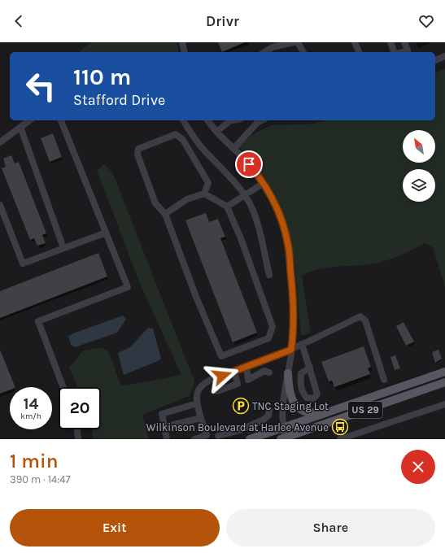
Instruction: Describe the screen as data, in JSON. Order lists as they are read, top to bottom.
{
  "streets": {
    "main road": ["US 29"]
  },
  "places": {
    "parking": ["TNC Staging Lot"],
    "bus stop": ["Wilkinson Boulevard at Harlee Avenue"]
  },
  "north": "top left",
  "page": {
    "header": "Drivr",
    "turn": ["110 m", "Stafford Drive"],
    "speed": "14 km/h",
    "limit": "20",
    "heading": ["1 min", "390 m · 14:47"],
    "buttons": ["Exit", "Share"]
  }
}
